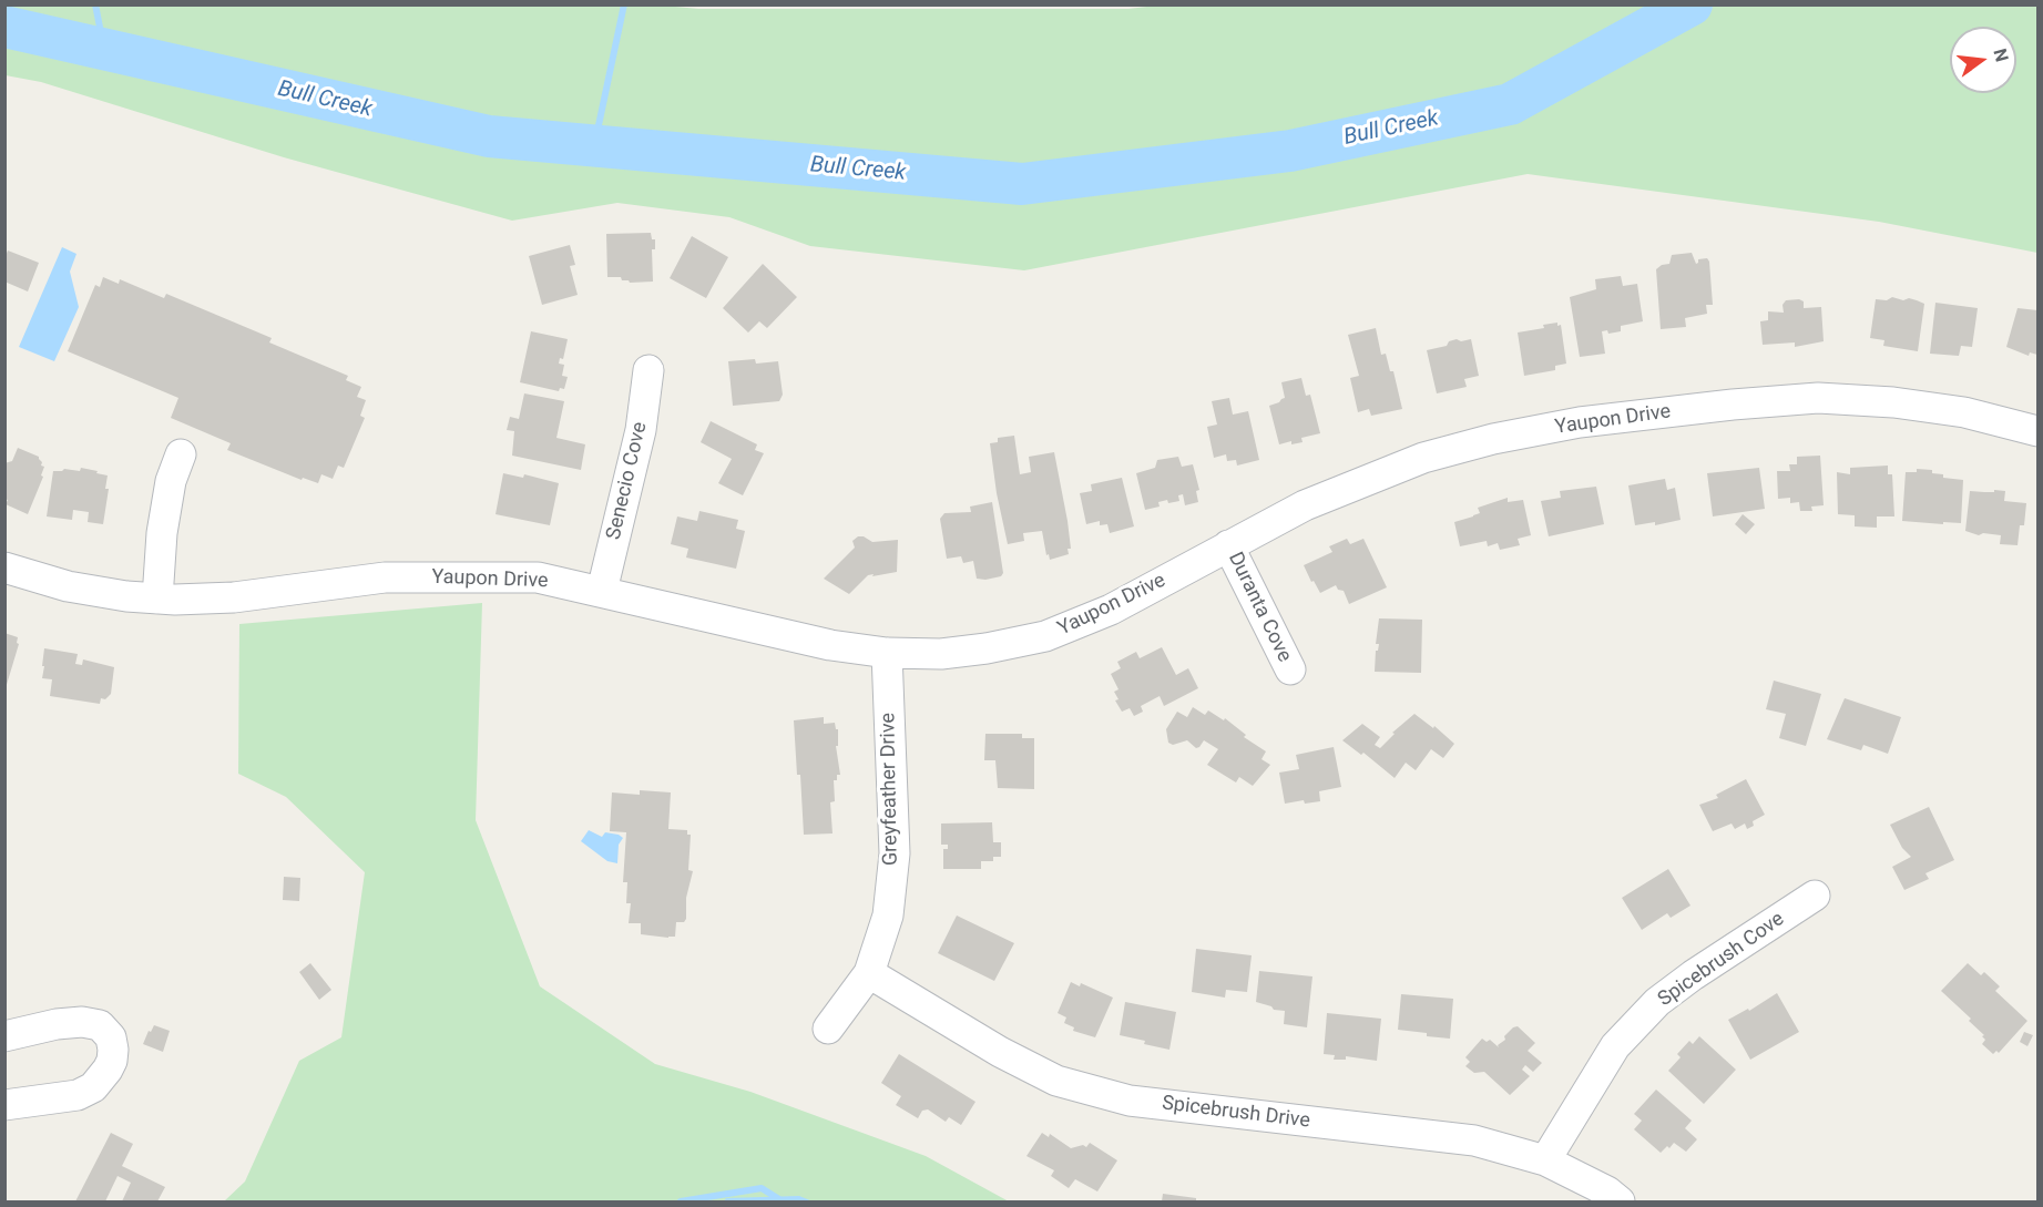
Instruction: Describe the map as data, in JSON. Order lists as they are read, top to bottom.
{
  "streets": {
    "street": [
      "Yaupon Drive",
      "Senecio Cove",
      "Duranta Cove",
      "Greyfeather Drive",
      "Spicebrush Cove",
      "Spicebrush Drive"
    ]
  },
  "crossings": [
    ["Yaupon Drive", "Senecio Cove"],
    ["Yaupon Drive", "Duranta Cove"],
    ["Yaupon Drive", "Greyfeather Drive"],
    ["Greyfeather Drive", "Spicebrush Drive"],
    ["Spicebrush Cove", "Spicebrush Drive"]
  ],
  "water": ["Bull Creek"],
  "north": "right"
}
